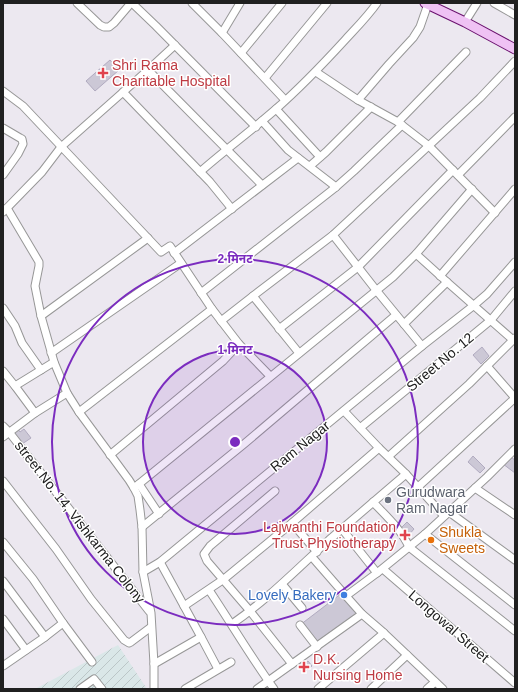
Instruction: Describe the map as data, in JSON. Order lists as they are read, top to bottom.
{
  "streets": {
    "street": [
      "Street No. 12",
      "Ram Nagar",
      "street No. 14, Vishkarma Colony",
      "Longowal Street"
    ]
  },
  "crossings": [
    ["Street No. 12", "Ram Nagar"]
  ],
  "places": {
    "health": ["Shri Rama Charitable Hospital", "Lajwanthi Foundation Trust Physiotherapy", "D.K. Nursing Home"],
    "other": ["Gurudwara Ram Nagar", "Shukla Sweets", "Lovely Bakery"]
  },
  "rings": ["2 मिनट", "1 मिनट"]
}
